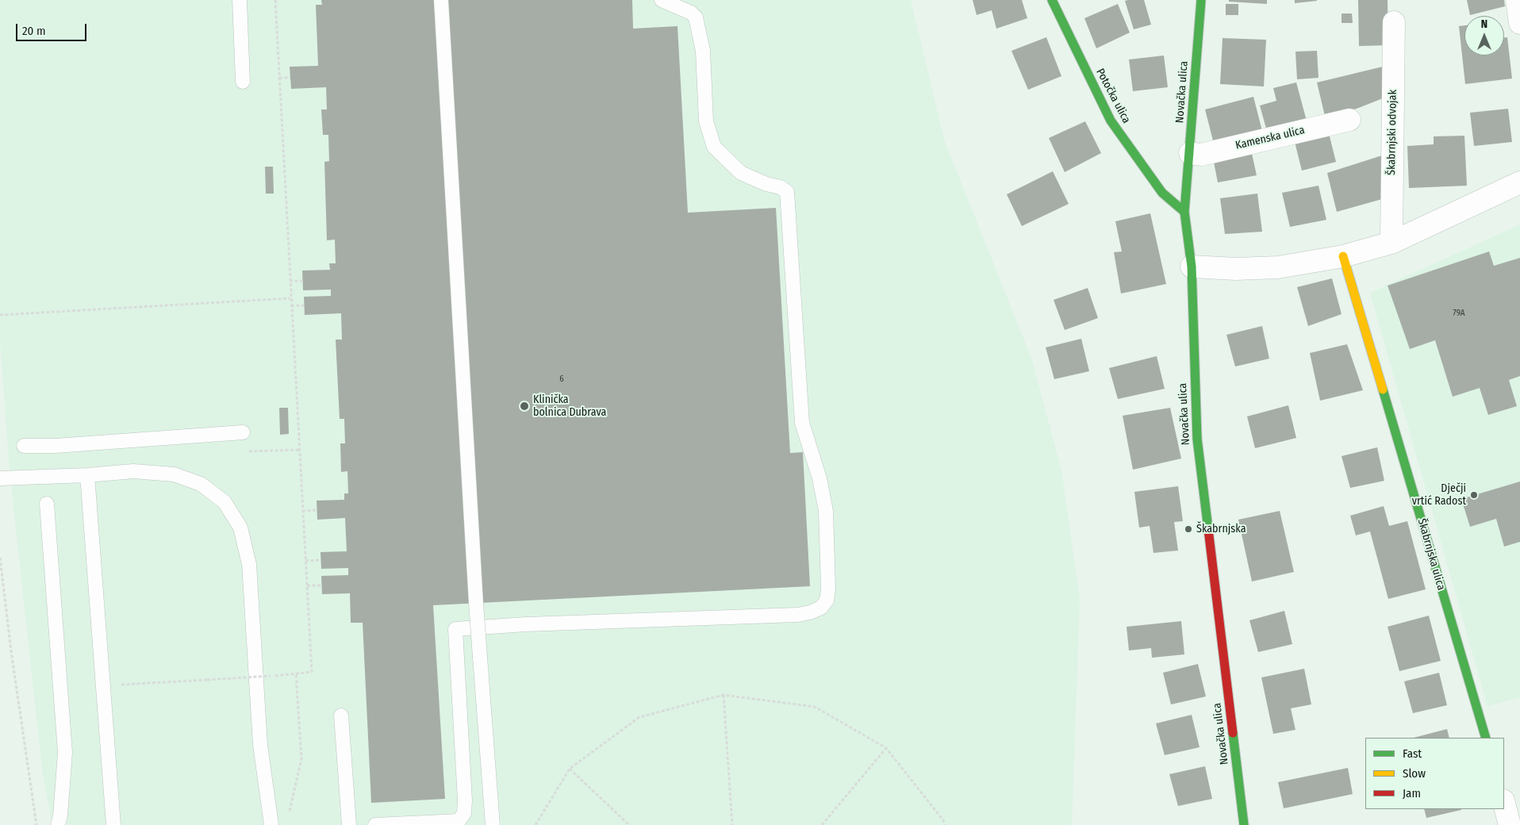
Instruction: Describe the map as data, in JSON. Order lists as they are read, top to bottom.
{
  "streets": {
    "street": [
      "Novačka ulica",
      "Potočka ulica",
      "Škabrnjski odvojak",
      "Kamenska ulica",
      "Škabrnjska ulica"
    ]
  },
  "crossings": [
    ["Novačka ulica", "Potočka ulica"],
    ["Novačka ulica", "Kamenska ulica"]
  ],
  "places": ["Klinička bolnica Dubrava", "Dječji vrtić Radost", "Škabrnjska"],
  "house_numbers": ["79A", "6"],
  "legend": ["Fast", "Slow", "Jam"],
  "scale_bar": "20 m",
  "north": "top"
}
